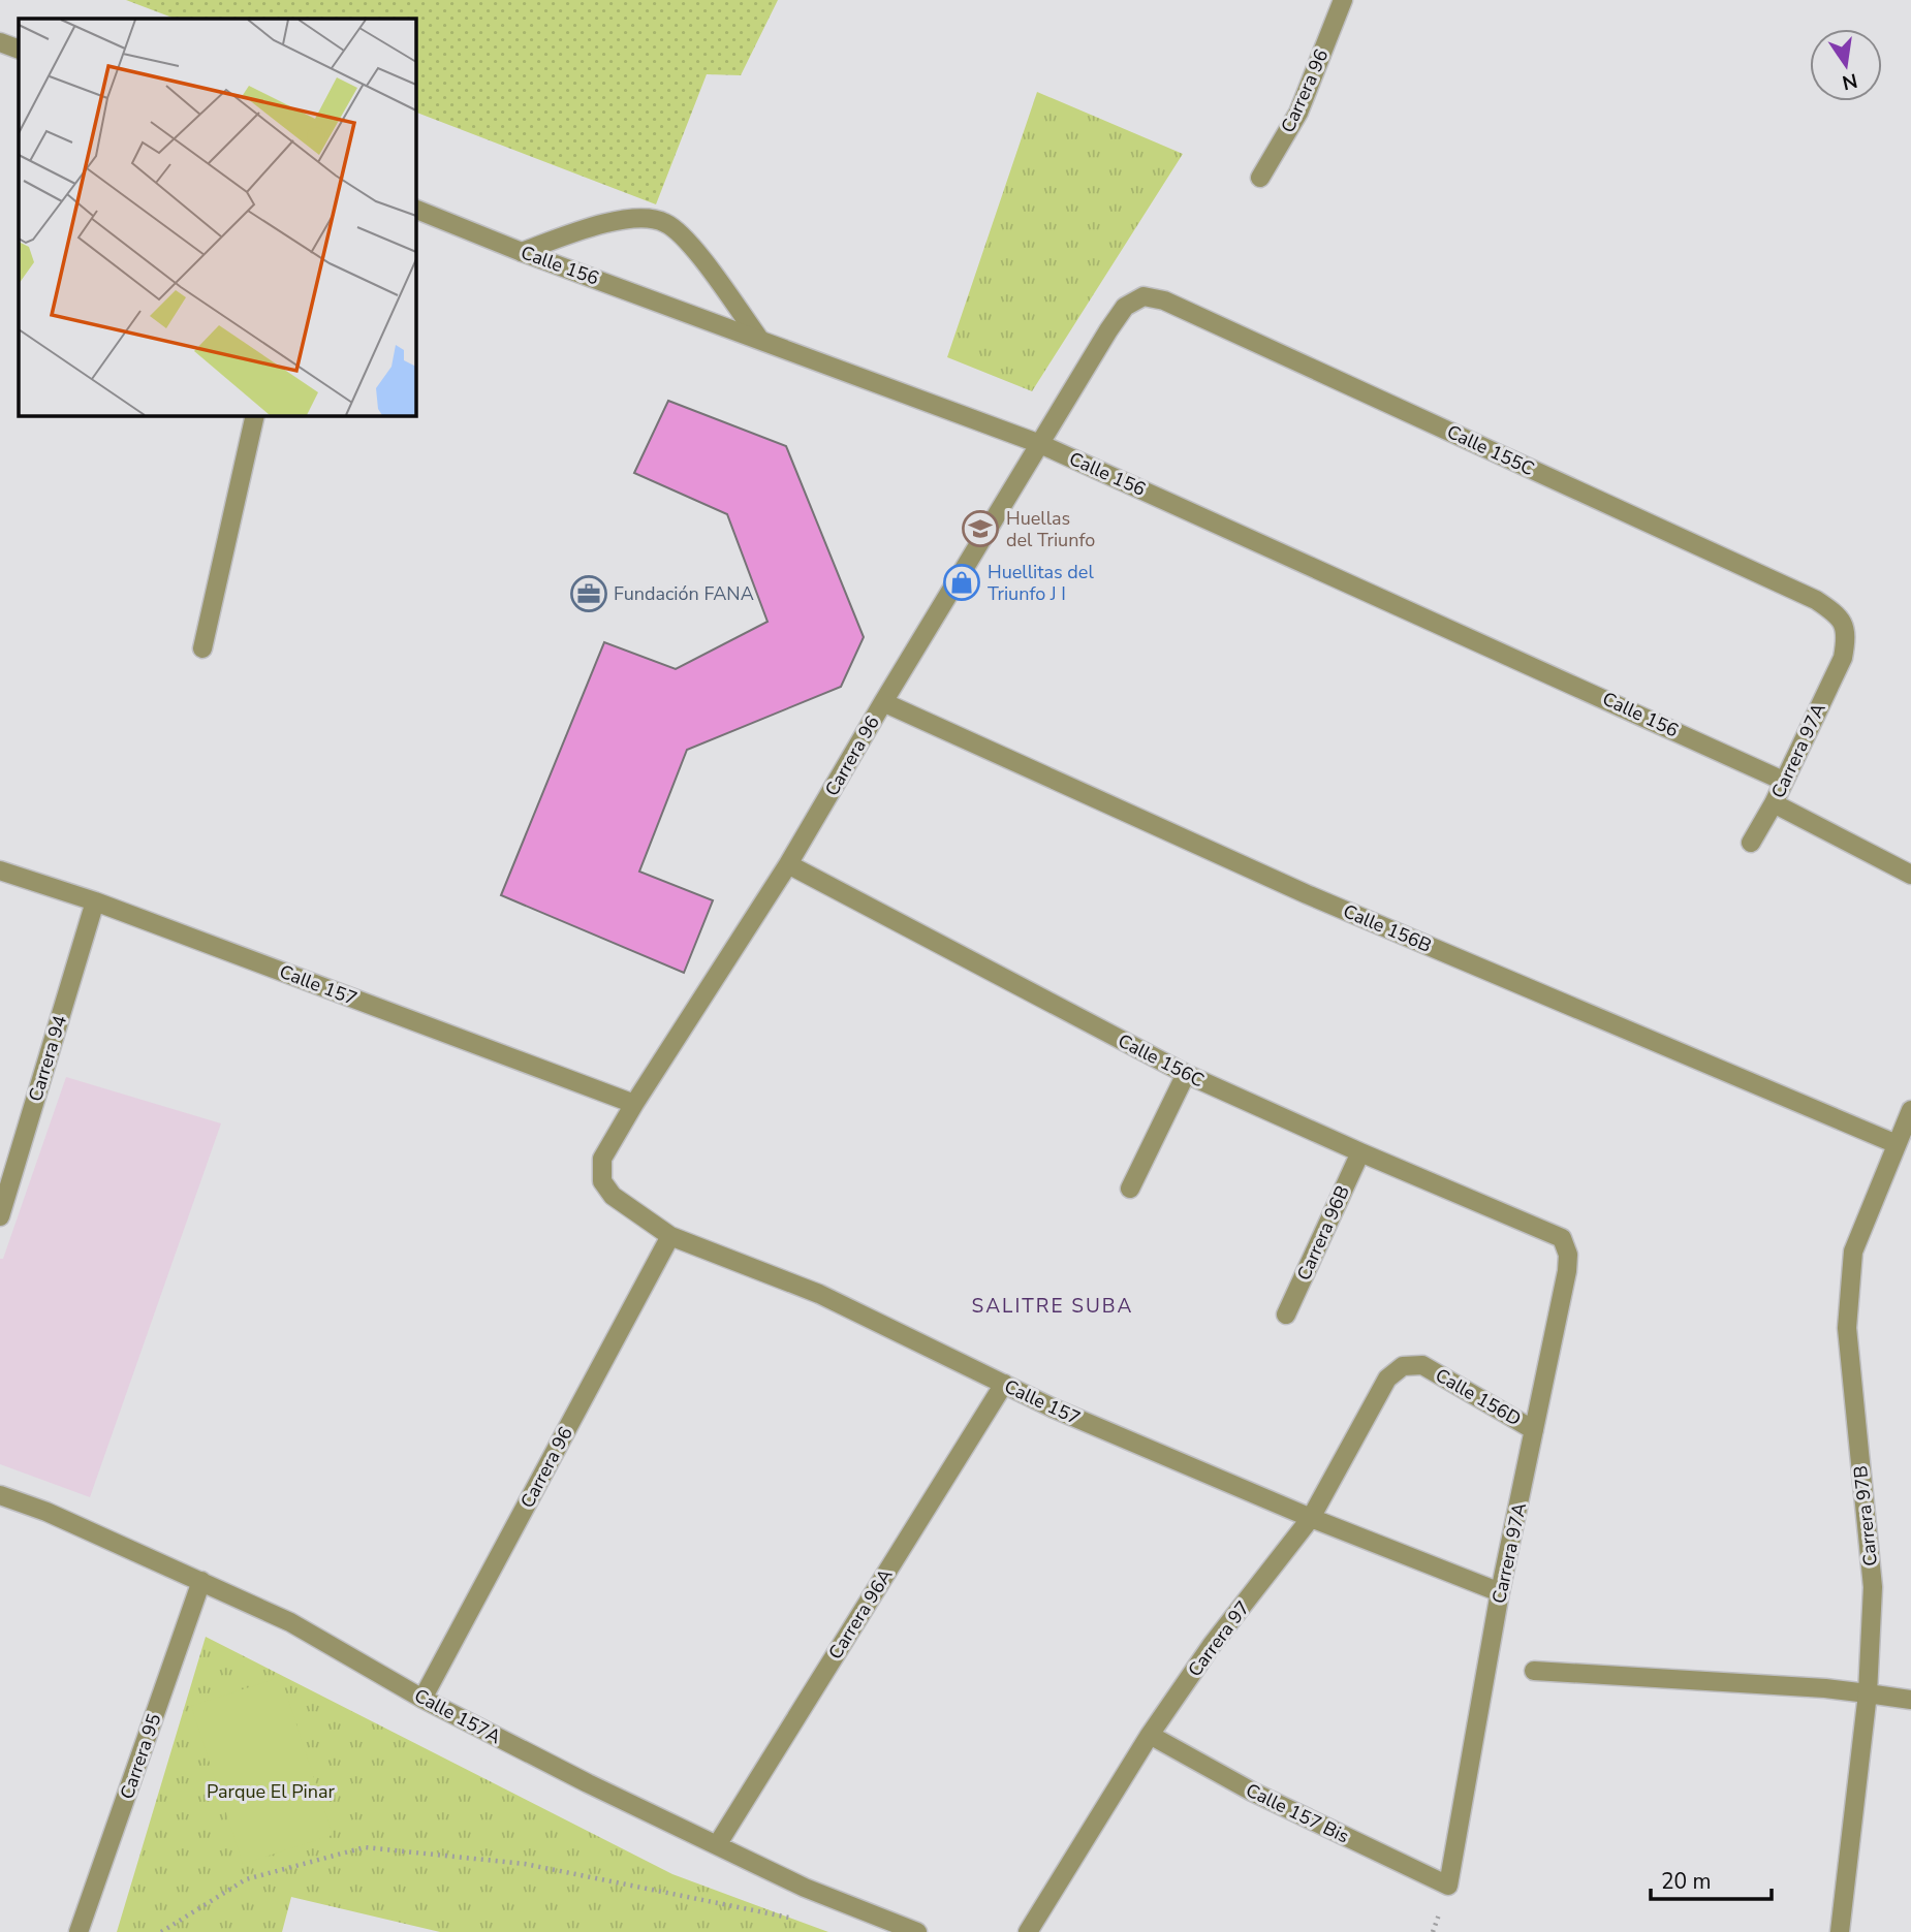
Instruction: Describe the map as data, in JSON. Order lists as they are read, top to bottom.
{
  "streets": {
    "street": [
      "Carrera 96",
      "Calle 156",
      "Calle 155C",
      "Carrera 97A",
      "Calle 156B",
      "Calle 157",
      "Carrera 94",
      "Calle 156C",
      "Carrera 96B",
      "Calle 156D",
      "Carrera 97B",
      "Carrera 96A",
      "Carrera 97",
      "Calle 157A",
      "Carrera 95",
      "Calle 157 Bis"
    ]
  },
  "crossings": [
    ["Carrera 96", "Calle 156"],
    ["Carrera 96", "Calle 155C"],
    ["Carrera 96", "Calle 156B"],
    ["Carrera 96", "Calle 157"],
    ["Carrera 96", "Calle 156C"],
    ["Carrera 96", "Calle 157A"],
    ["Calle 156", "Carrera 97A"],
    ["Calle 155C", "Carrera 97A"],
    ["Carrera 97A", "Calle 157"],
    ["Carrera 97A", "Calle 156C"],
    ["Carrera 97A", "Calle 156D"],
    ["Carrera 97A", "Calle 157 Bis"],
    ["Calle 156B", "Carrera 97B"],
    ["Calle 157", "Carrera 94"],
    ["Calle 157", "Carrera 96A"],
    ["Calle 157", "Carrera 97"],
    ["Calle 156C", "Carrera 96B"],
    ["Calle 156D", "Carrera 97"],
    ["Carrera 96A", "Calle 157A"],
    ["Carrera 97", "Calle 157 Bis"],
    ["Calle 157A", "Carrera 95"]
  ],
  "districts": ["SALITRE SUBA"],
  "parks": ["Parque El Pinar"],
  "places": {
    "school or university": ["Huellas del Triunfo"],
    "shop": ["Huellitas del Triunfo J I"],
    "office": ["Fundación FANA"]
  },
  "scale_bar": "20 m",
  "north": "bottom"
}
